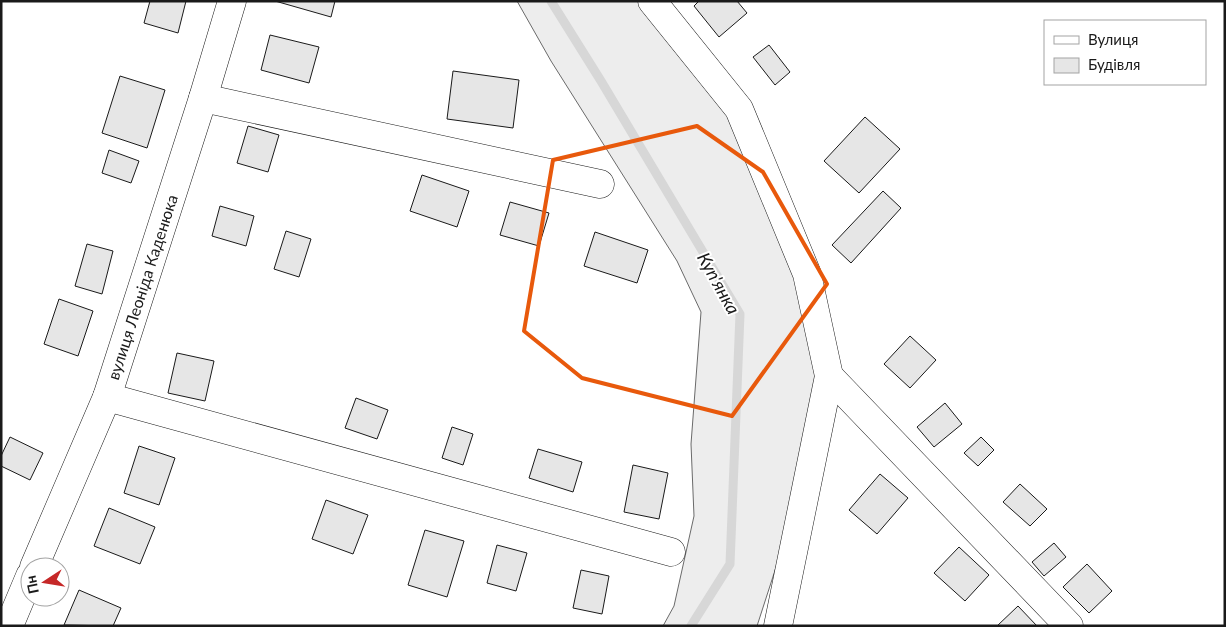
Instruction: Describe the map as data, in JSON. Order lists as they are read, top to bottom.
{
  "streets": {
    "street": ["вулиця Леоніда Каденюка"]
  },
  "water": ["Куп'янка"],
  "legend": ["Вулиця", "Будівля"],
  "north": "left"
}
